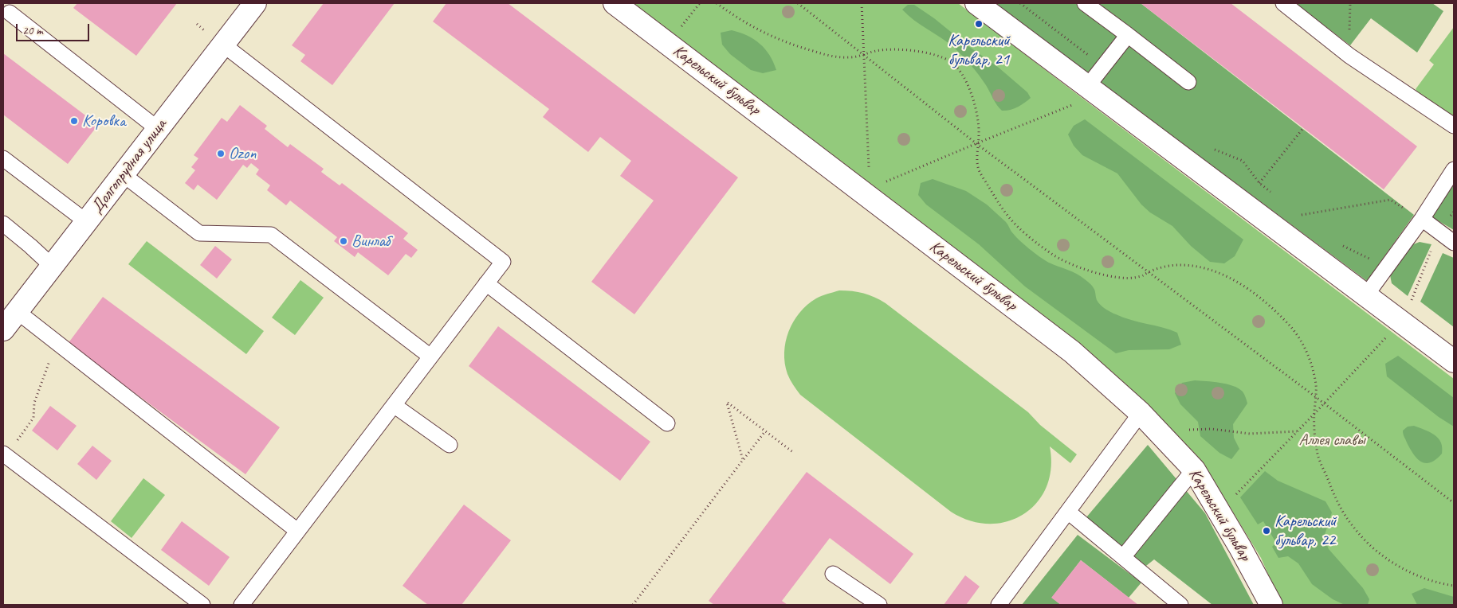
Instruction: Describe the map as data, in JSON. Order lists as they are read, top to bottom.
{
  "streets": {
    "street": ["Карельский бульвар", "Долгопрудная улица"]
  },
  "parks": ["Аллея славы"],
  "places": [
    "Карельский бульвар, 21",
    "Коровка",
    "Ozon",
    "Винлаб",
    "Карельский бульвар, 22"
  ],
  "scale_bar": "20 m"
}
